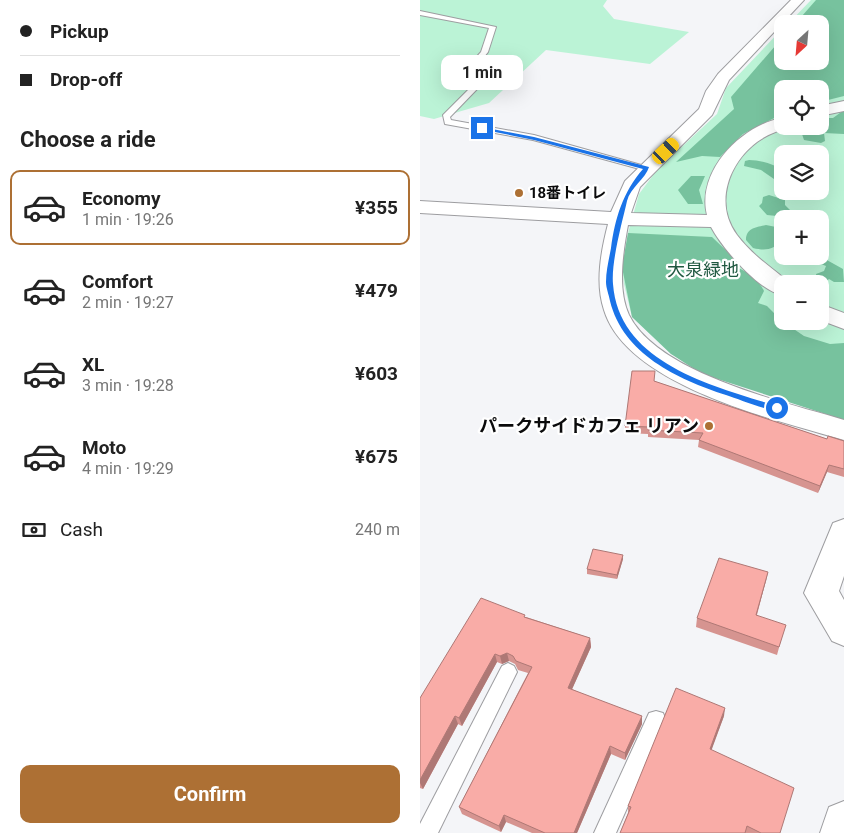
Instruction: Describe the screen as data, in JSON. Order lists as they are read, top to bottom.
{
  "parks": ["大泉緑地"],
  "places": ["18番トイレ", "パークサイドカフェ リアン"],
  "north": "bottom left",
  "page": {
    "banner": ["Pickup", "Drop-off"],
    "map_buttons": ["+", "−"],
    "bubble": "1 min",
    "heading": "Choose a ride",
    "list": [
      {
        "name": "Economy",
        "note": "1 min · 19:26",
        "value": "¥355"
      },
      {
        "name": "Comfort",
        "note": "2 min · 19:27",
        "value": "¥479"
      },
      {
        "name": "XL",
        "note": "3 min · 19:28",
        "value": "¥603"
      },
      {
        "name": "Moto",
        "note": "4 min · 19:29",
        "value": "¥675"
      }
    ],
    "pay": ["Cash", "240 m"],
    "buttons": "Confirm"
  }
}
